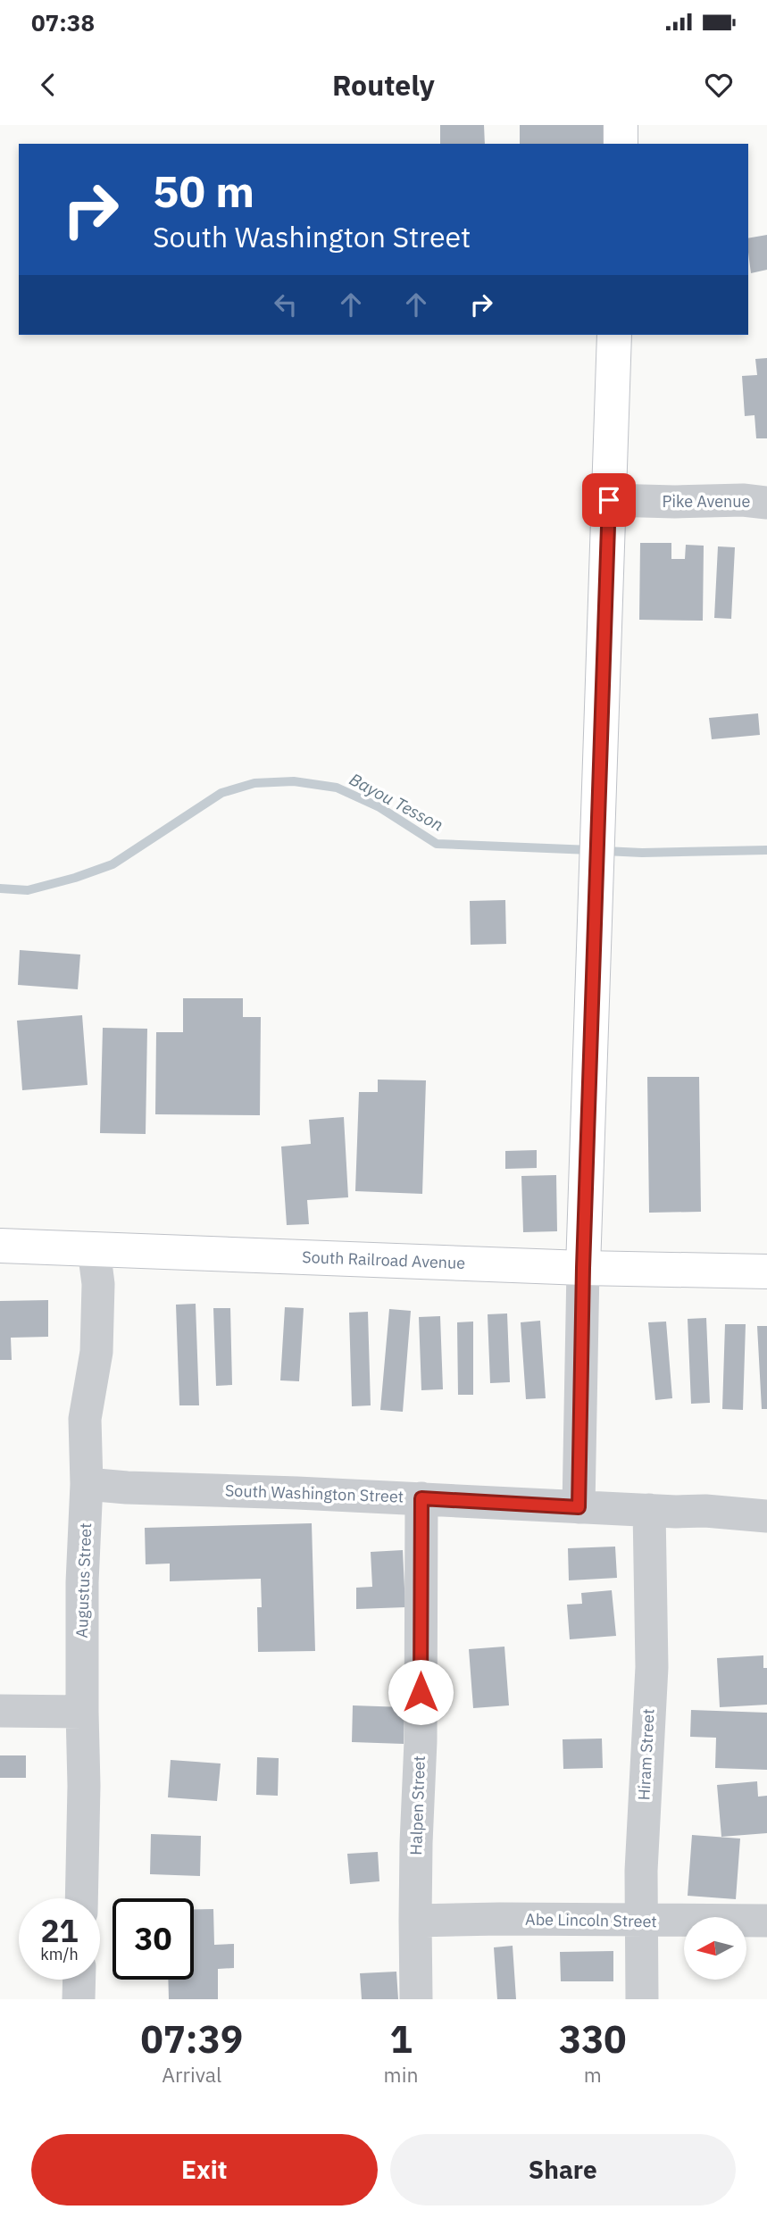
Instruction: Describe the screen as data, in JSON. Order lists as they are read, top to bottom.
{
  "streets": {
    "street": [
      "Pike Avenue",
      "South Railroad Avenue",
      "South Washington Street",
      "Augustus Street",
      "Hiram Street",
      "Halpen Street",
      "Abe Lincoln Street"
    ]
  },
  "crossings": [
    ["South Railroad Avenue", "Augustus Street"],
    ["South Washington Street", "Augustus Street"],
    ["South Washington Street", "Hiram Street"],
    ["South Washington Street", "Halpen Street"],
    ["Hiram Street", "Abe Lincoln Street"],
    ["Halpen Street", "Abe Lincoln Street"]
  ],
  "water": ["Bayou Tesson"],
  "north": "left",
  "page": {
    "status": "07:38",
    "header": "Routely",
    "turn": ["50 m", "South Washington Street"],
    "speed": "21 km/h",
    "limit": "30",
    "eta": [
      "07:39",
      "Arrival",
      "1",
      "min",
      "330",
      "m"
    ],
    "buttons": ["Exit", "Share"]
  }
}
